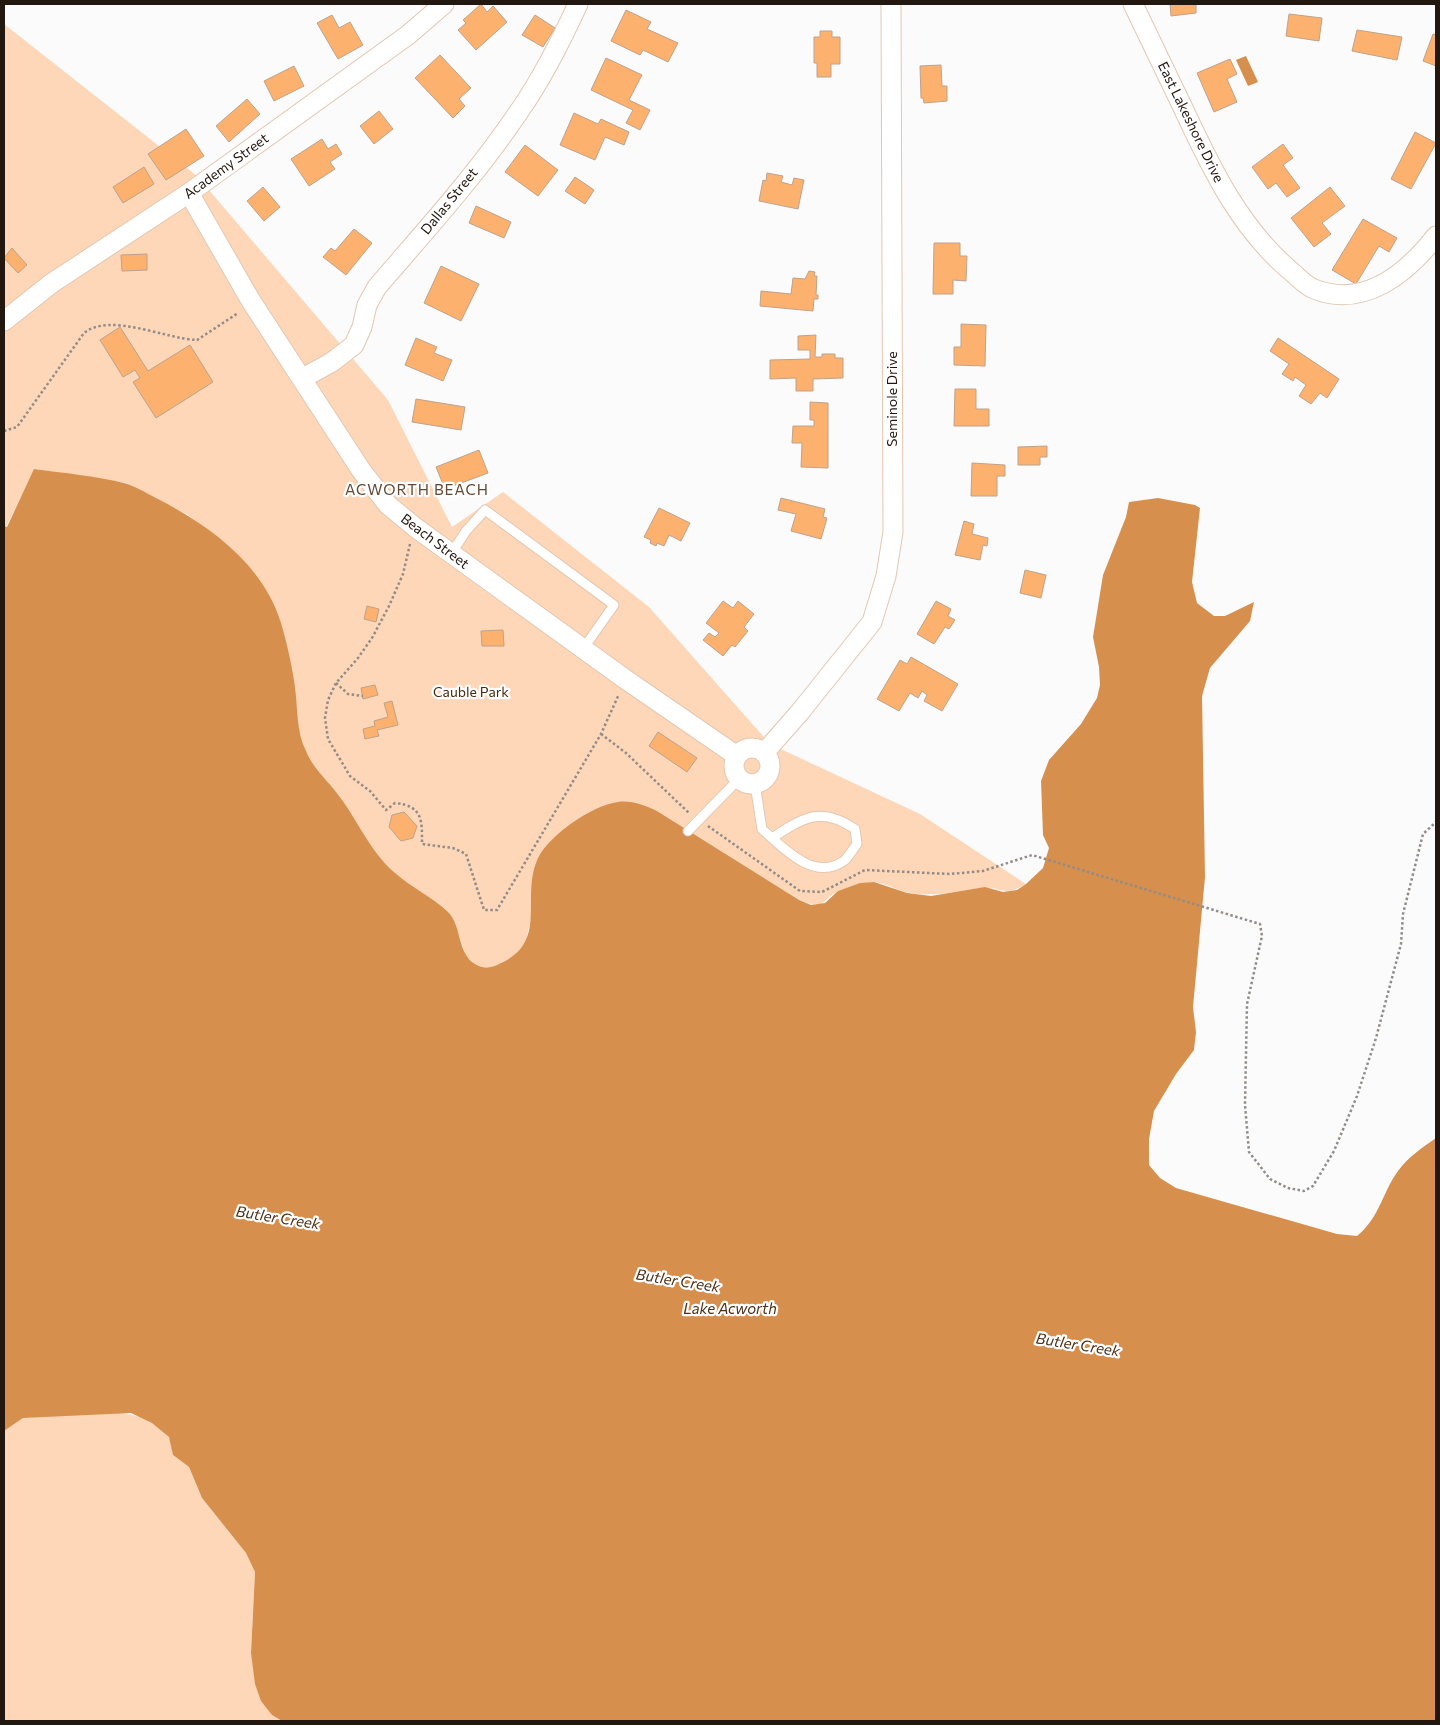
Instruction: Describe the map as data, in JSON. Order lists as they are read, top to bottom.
{
  "streets": {
    "street": [
      "East Lakeshore Drive",
      "Academy Street",
      "Dallas Street",
      "Seminole Drive",
      "Beach Street"
    ]
  },
  "crossings": [
    ["Academy Street", "Beach Street"],
    ["Dallas Street", "Beach Street"],
    ["Seminole Drive", "Beach Street"]
  ],
  "districts": ["ACWORTH BEACH"],
  "water": ["Butler Creek", "Lake Acworth"],
  "parks": ["Cauble Park"]
}
